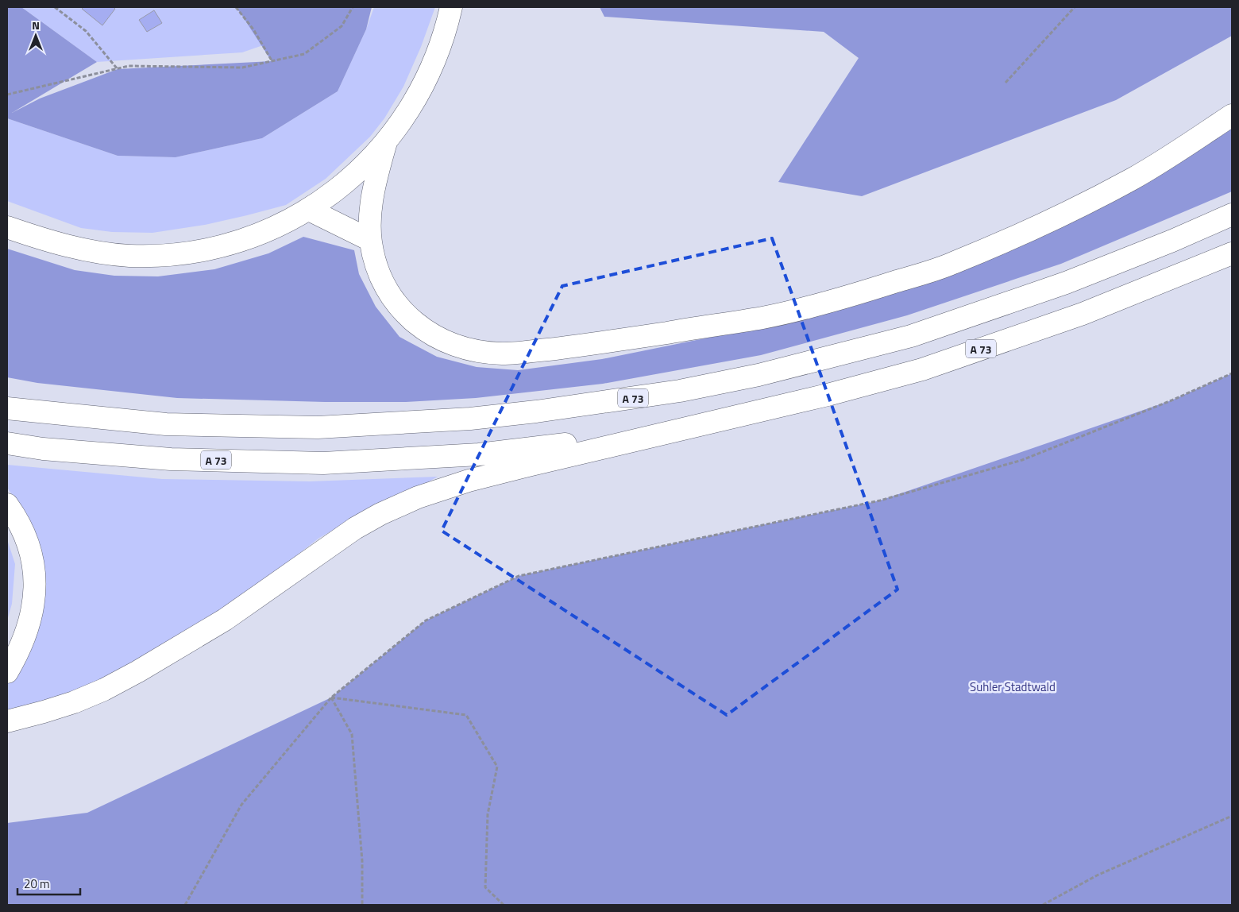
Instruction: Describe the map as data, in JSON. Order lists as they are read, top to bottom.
{
  "streets": {
    "main road": ["A 73"]
  },
  "parks": ["Suhler Stadtwald"],
  "scale_bar": "20 m",
  "north": "top"
}
